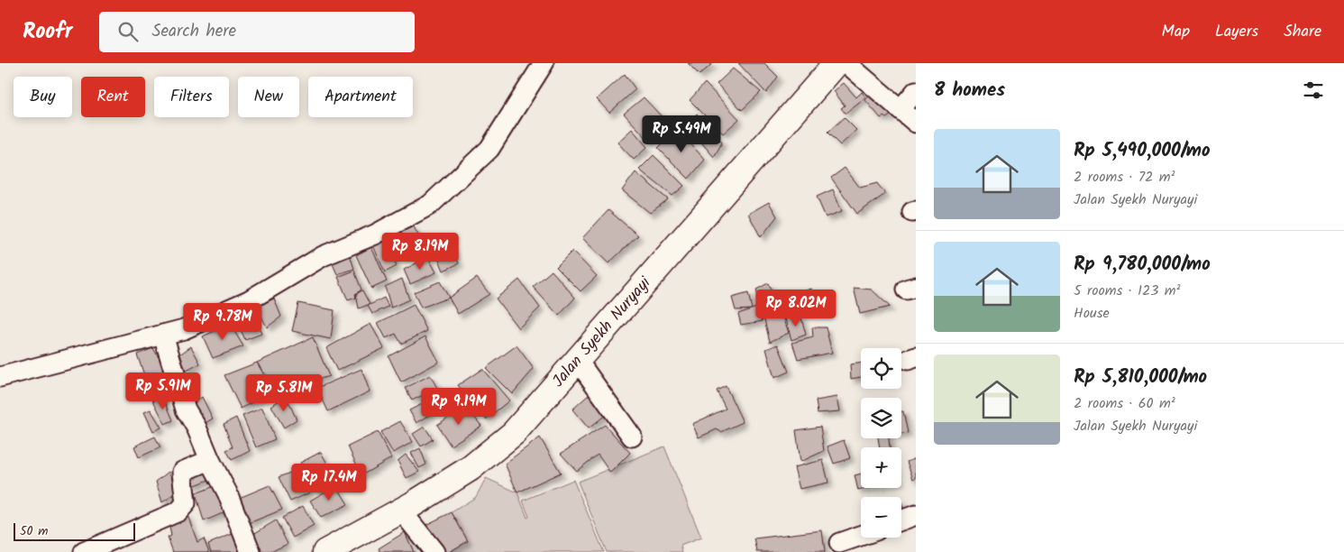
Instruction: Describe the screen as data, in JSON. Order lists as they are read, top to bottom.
{
  "streets": {
    "main road": ["Jalan Syekh Nuryayi"]
  },
  "scale_bar": "50 m",
  "page": {
    "header": "Roofr",
    "search": "Search here",
    "nav": ["Map", "Layers", "Share"],
    "heading": "8 homes",
    "chip": [
      "Buy",
      "Rent",
      "Filters",
      "New",
      "Apartment"
    ],
    "price": [
      "Rp 5.49M",
      "Rp 8.19M",
      "Rp 8.02M",
      "Rp 9.78M",
      "Rp 5.91M",
      "Rp 5.81M",
      "Rp 9.19M",
      "Rp 17.4M"
    ],
    "list": [
      {
        "name": "Rp 5,490,000/mo",
        "note": "2 rooms · 72 m² · Jalan Syekh Nuryayi"
      },
      {
        "name": "Rp 9,780,000/mo",
        "note": "5 rooms · 123 m² · House"
      },
      {
        "name": "Rp 5,810,000/mo",
        "note": "2 rooms · 60 m² · Jalan Syekh Nuryayi"
      }
    ],
    "map_buttons": ["+", "−"],
    "scale": "50 m"
  }
}
